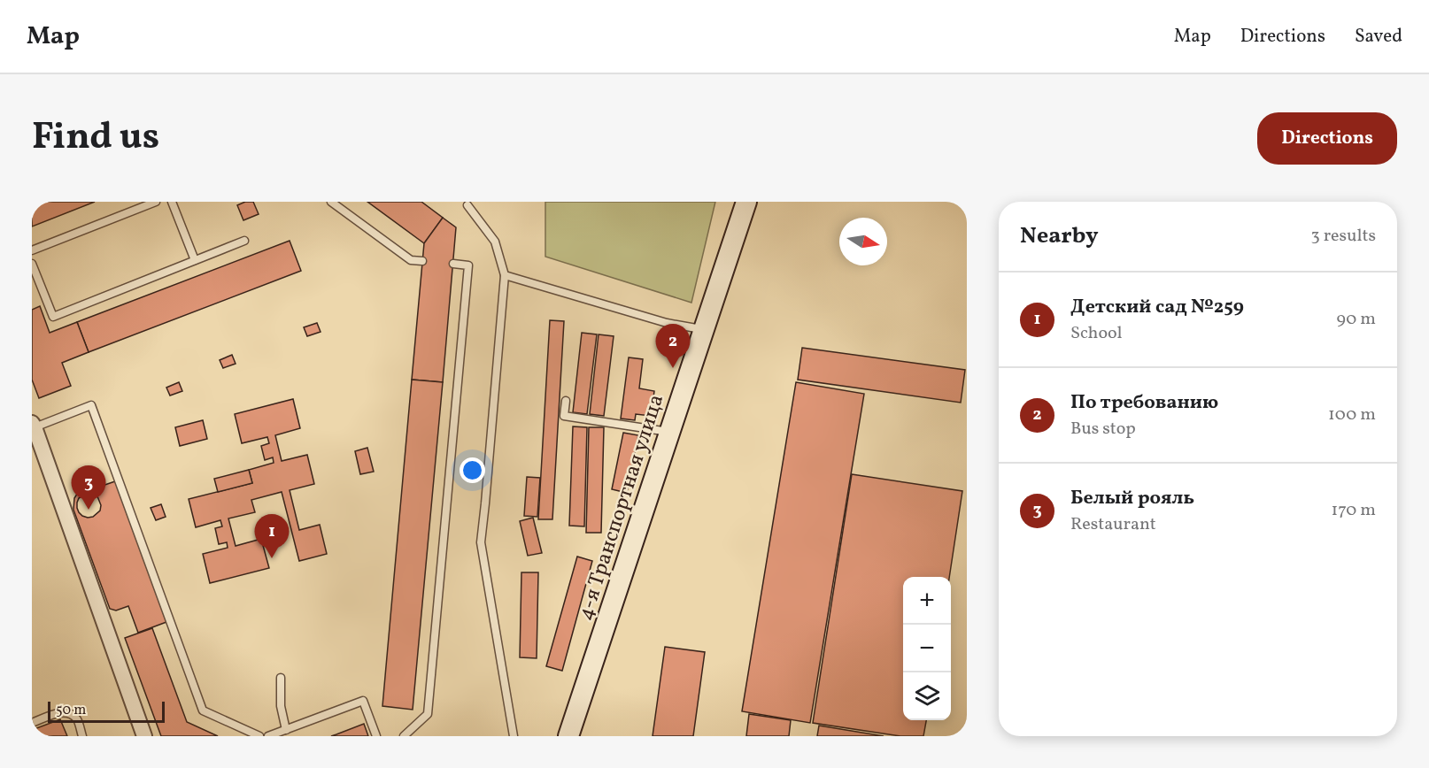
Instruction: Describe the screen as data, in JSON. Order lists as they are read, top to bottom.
{
  "streets": {
    "main road": ["4-я Транспортная улица"]
  },
  "scale_bar": "50 m",
  "north": "right",
  "page": {
    "header": "Map",
    "nav": ["Map", "Directions", "Saved"],
    "title": "Find us",
    "buttons": "Directions",
    "heading": ["Nearby", "3 results"],
    "list": [
      {
        "mark": "1",
        "name": "Детский сад №259",
        "note": "School",
        "value": "90 m"
      },
      {
        "mark": "2",
        "name": "По требованию",
        "note": "Bus stop",
        "value": "100 m"
      },
      {
        "mark": "3",
        "name": "Белый рояль",
        "note": "Restaurant",
        "value": "170 m"
      }
    ],
    "pins": ["2", "3", "1"],
    "map_buttons": ["+", "−"],
    "scale": "50 m"
  }
}
